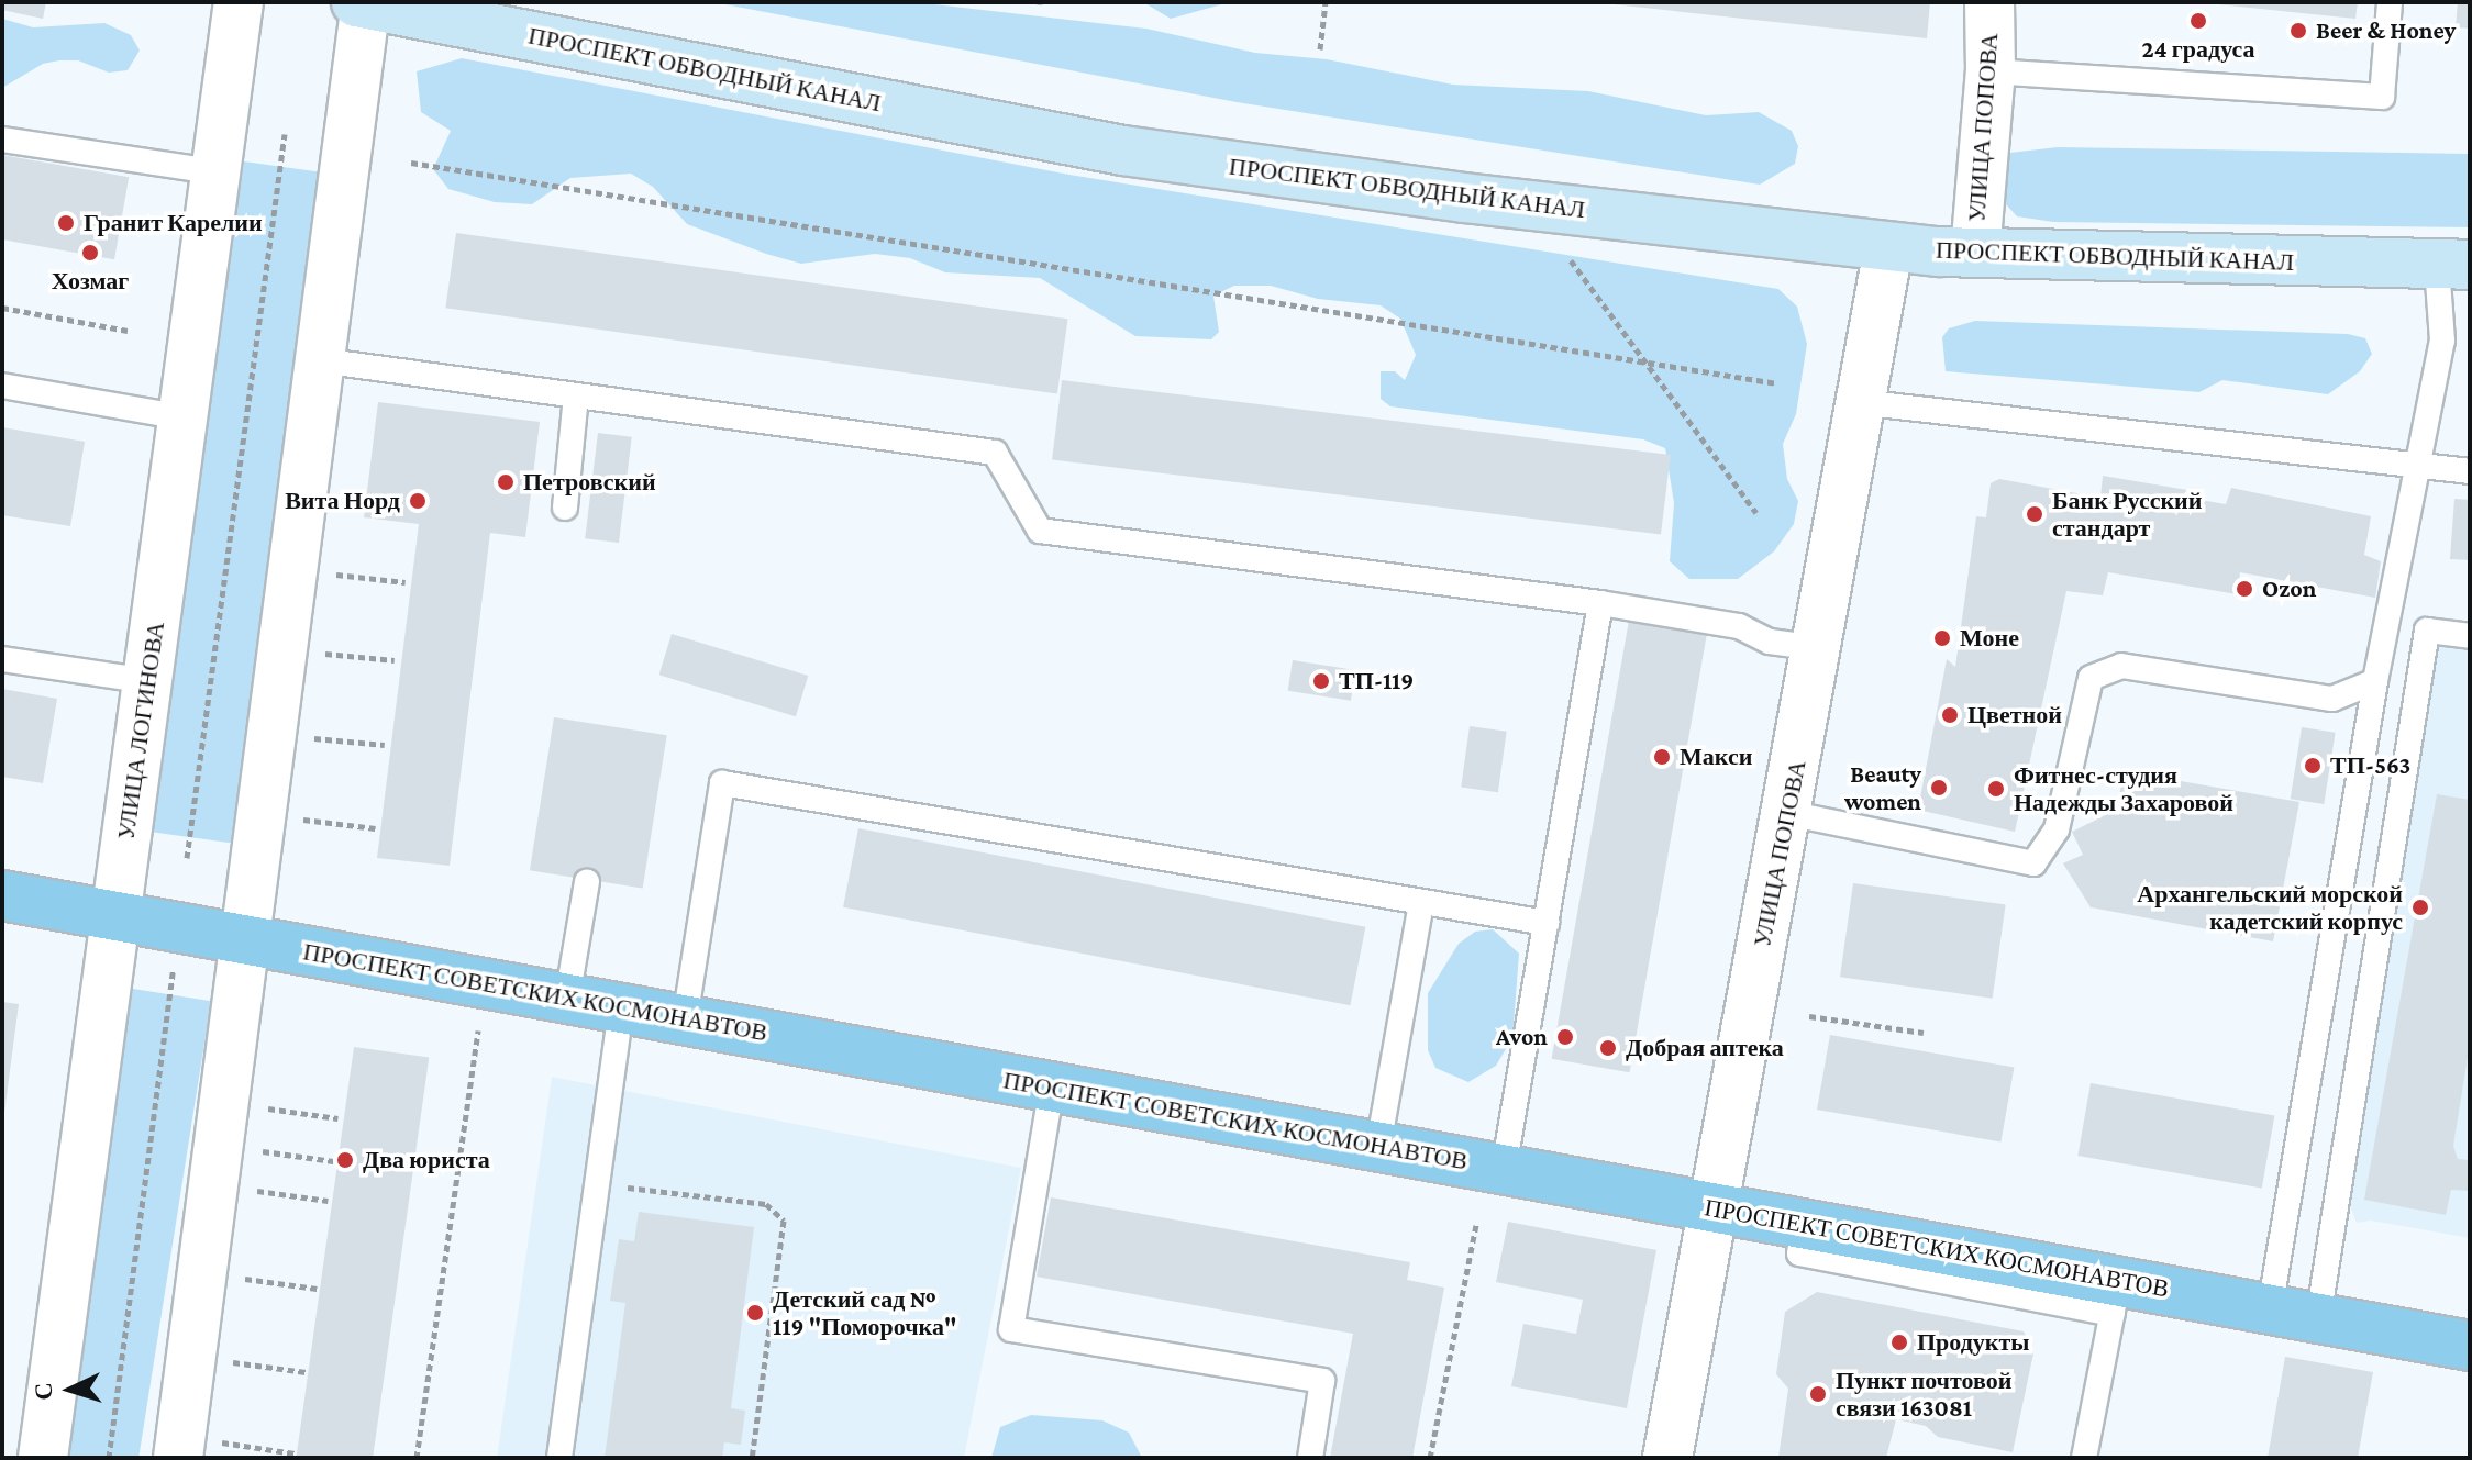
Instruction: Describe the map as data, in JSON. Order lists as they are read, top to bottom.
{
  "streets": {
    "main road": ["ПРОСПЕКТ ОБВОДНЫЙ КАНАЛ", "ПРОСПЕКТ СОВЕТСКИХ КОСМОНАВТОВ"],
    "street": ["УЛИЦА ПОПОВА", "УЛИЦА ЛОГИНОВА"]
  },
  "crossings": [
    ["ПРОСПЕКТ ОБВОДНЫЙ КАНАЛ", "УЛИЦА ПОПОВА"],
    ["УЛИЦА ПОПОВА", "ПРОСПЕКТ СОВЕТСКИХ КОСМОНАВТОВ"],
    ["УЛИЦА ЛОГИНОВА", "ПРОСПЕКТ СОВЕТСКИХ КОСМОНАВТОВ"]
  ],
  "places": [
    "24 градуса",
    "Beer & Honey",
    "Гранит Карелии",
    "Хозмаг",
    "Петровский",
    "Вита Норд",
    "Банк Русский стандарт",
    "Ozon",
    "Моне",
    "ТП-119",
    "Цветной",
    "Макси",
    "ТП-563",
    "Beauty women",
    "Фитнес-студия Надежды Захаровой",
    "Архангельский морской кадетский корпус",
    "Avon",
    "Добрая аптека",
    "Два юриста",
    "Детский сад № 119 \"Поморочка\"",
    "Продукты",
    "Пункт почтовой связи 163081"
  ],
  "north": "left"
}
